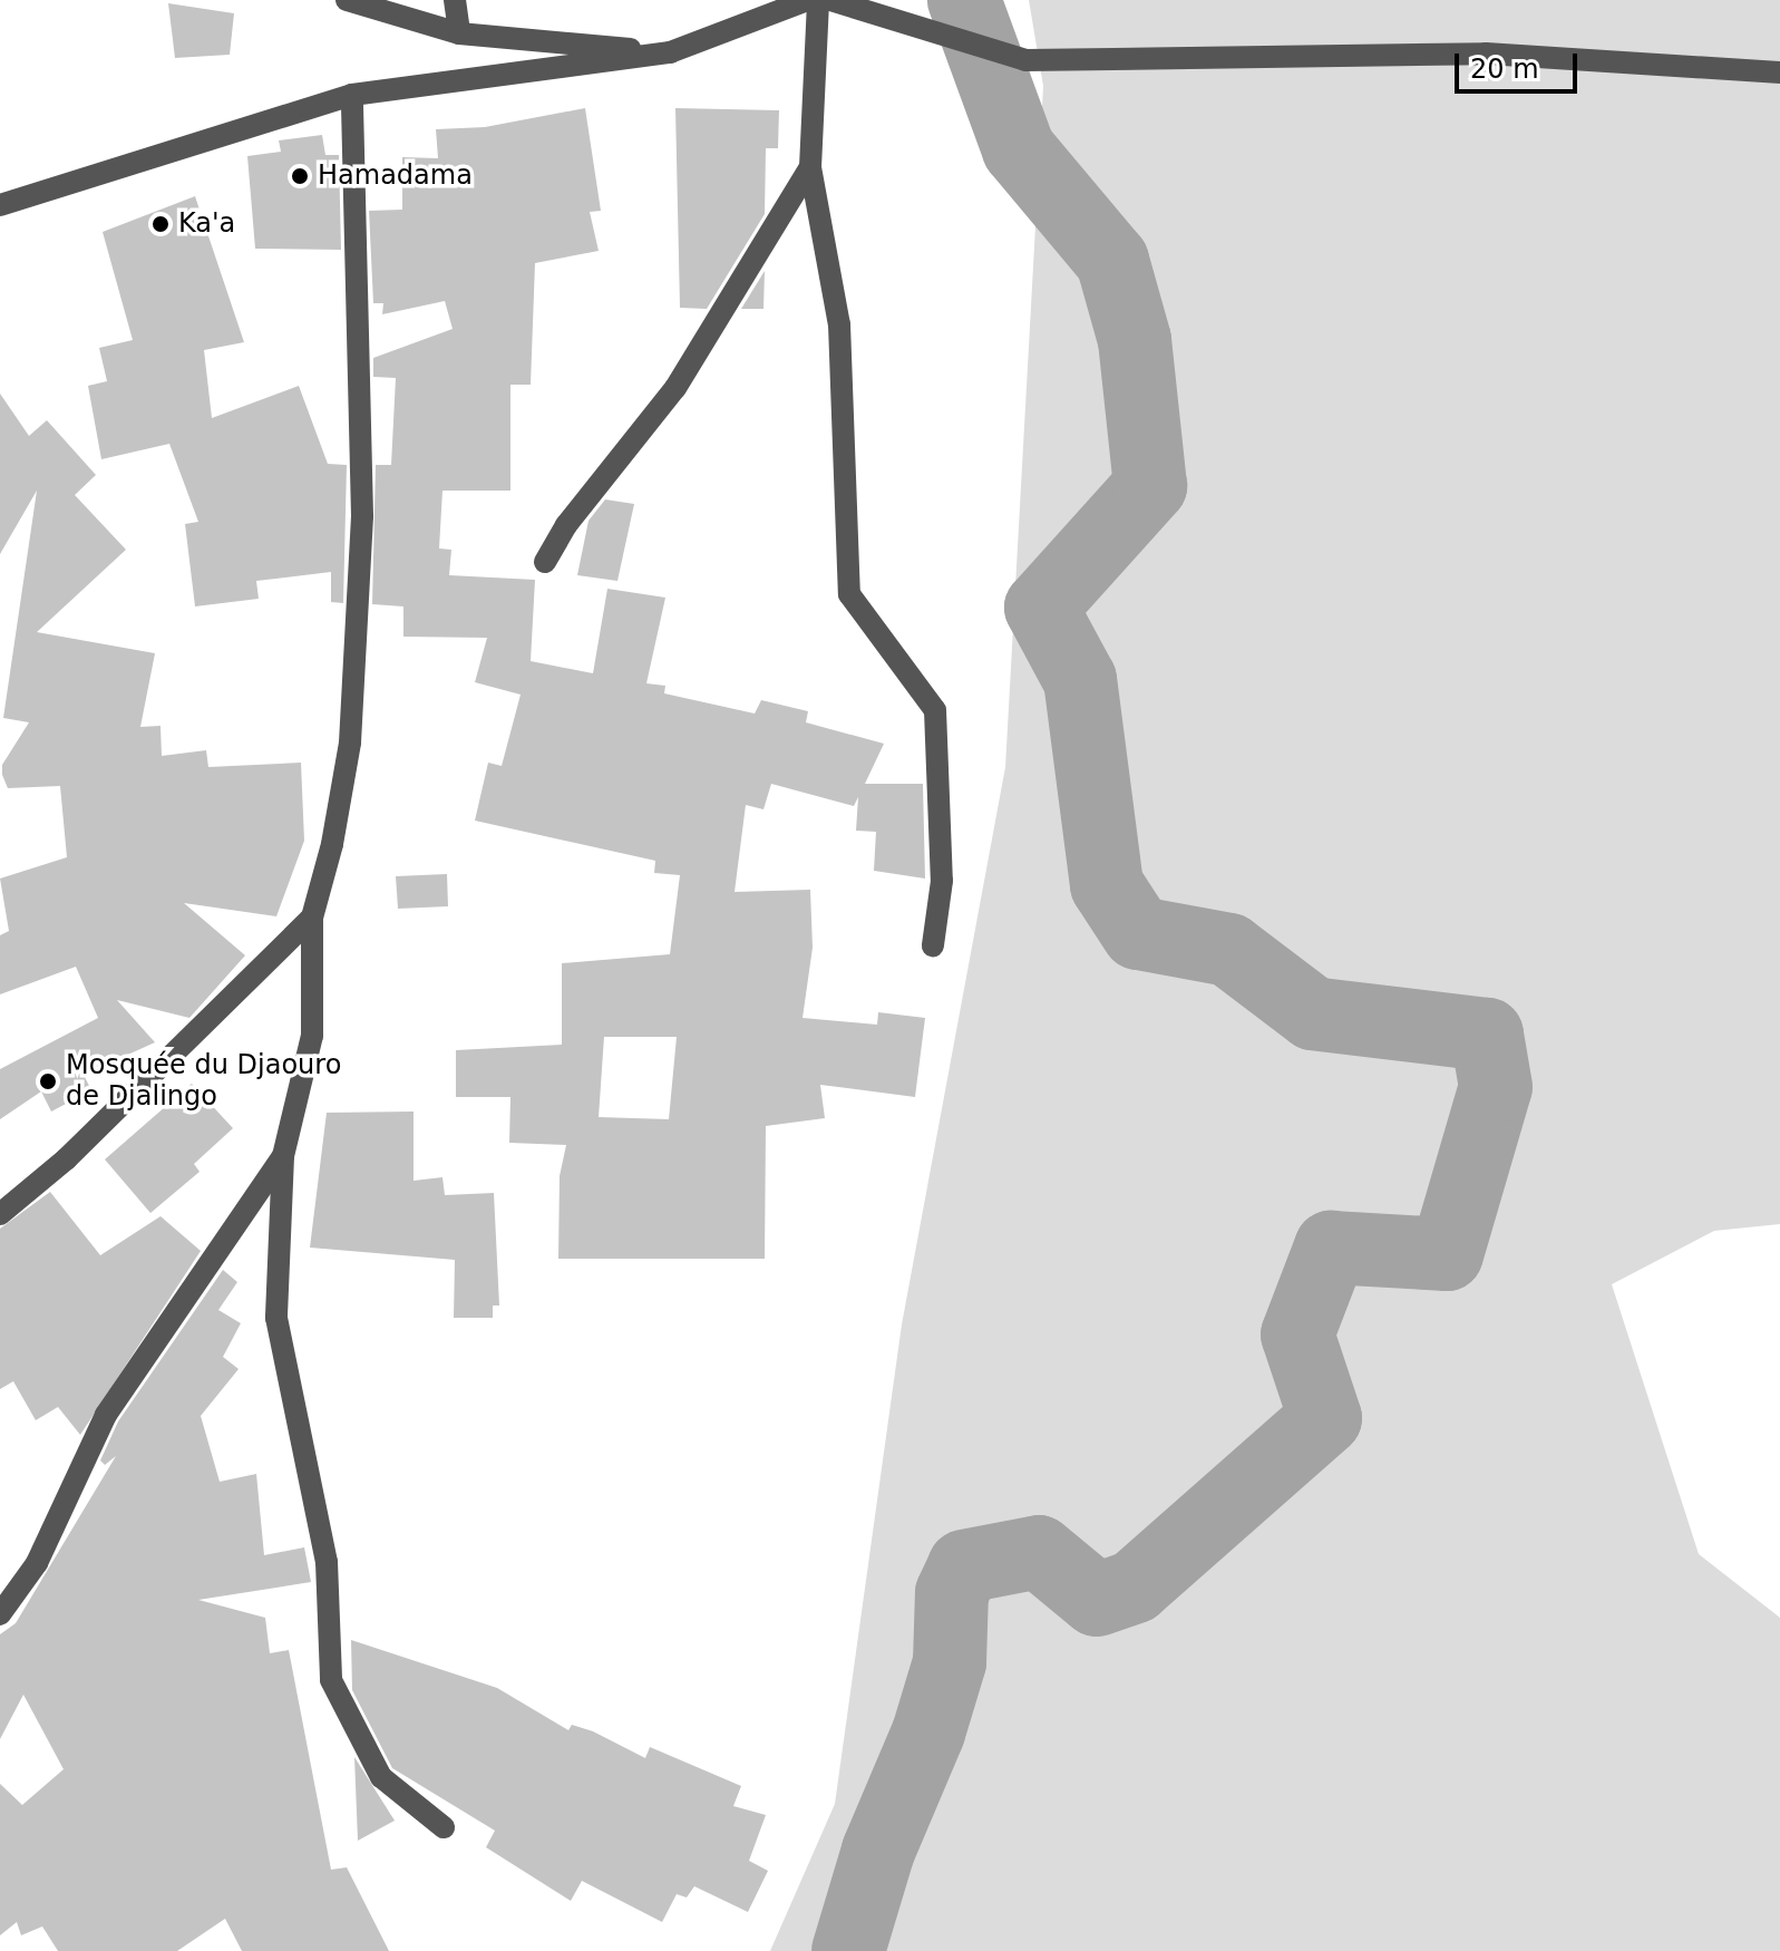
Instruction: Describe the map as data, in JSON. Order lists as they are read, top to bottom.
{
  "places": ["Hamadama", "Ka'a", "Mosquée du Djaouro de Djalingo"],
  "scale_bar": "20 m"
}
